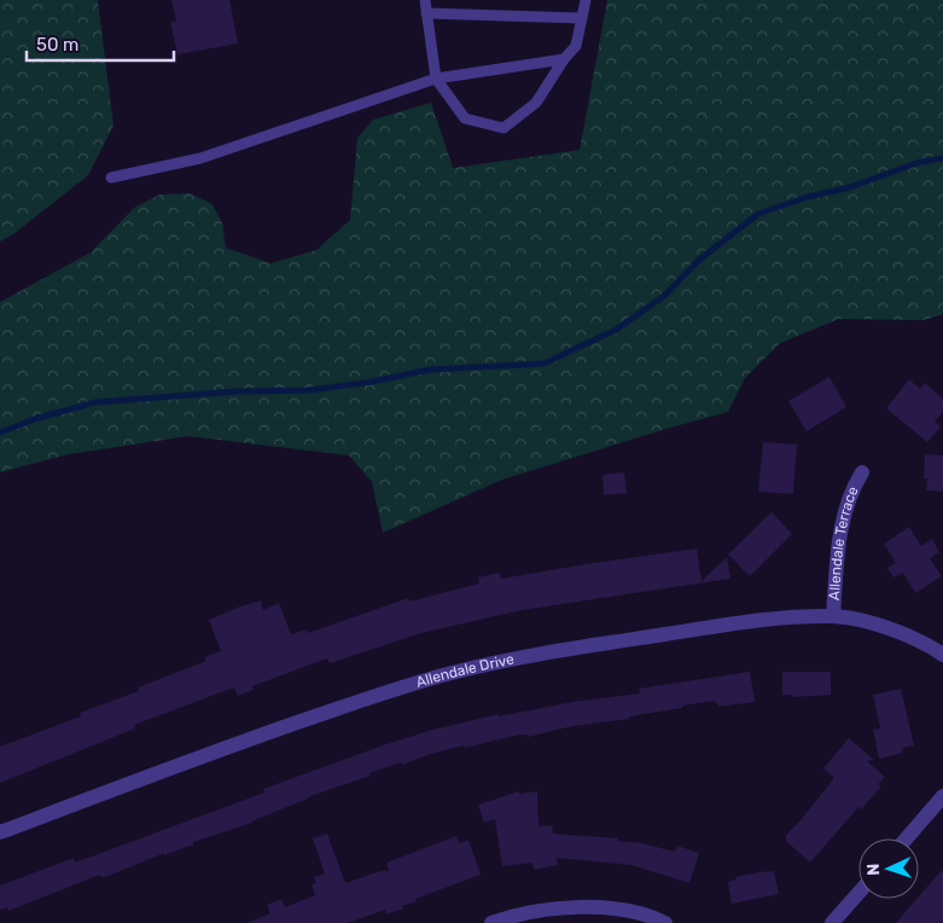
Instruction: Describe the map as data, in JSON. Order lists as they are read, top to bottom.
{
  "streets": {
    "street": ["Allendale Terrace", "Allendale Drive"]
  },
  "crossings": [
    ["Allendale Terrace", "Allendale Drive"]
  ],
  "scale_bar": "50 m",
  "north": "left"
}
